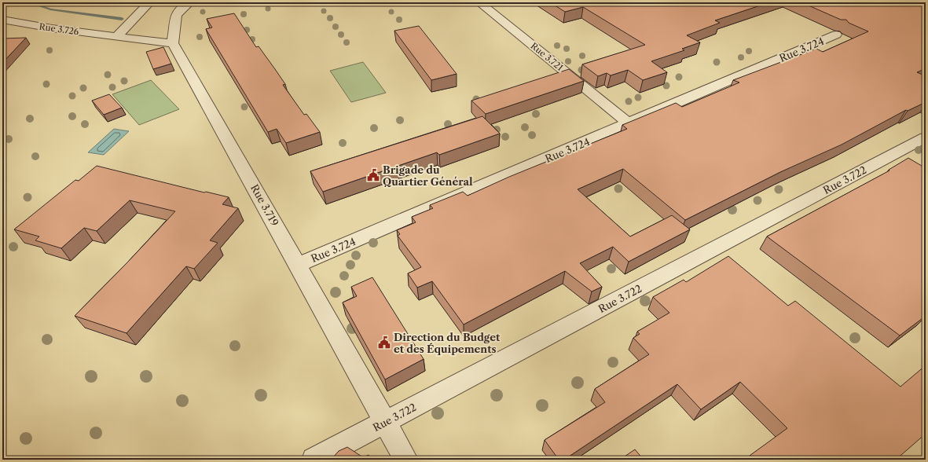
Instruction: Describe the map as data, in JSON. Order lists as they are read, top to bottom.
{
  "streets": {
    "street": [
      "Rue 3.726",
      "Rue 3.724",
      "Rue 3.721",
      "Rue 3.722",
      "Rue 3.719"
    ]
  },
  "crossings": [
    ["Rue 3.724", "Rue 3.721"],
    ["Rue 3.724", "Rue 3.719"],
    ["Rue 3.722", "Rue 3.719"]
  ],
  "places": {
    "public building": ["Brigade du Quartier Général", "Direction du Budget et des Équipements"]
  }
}
